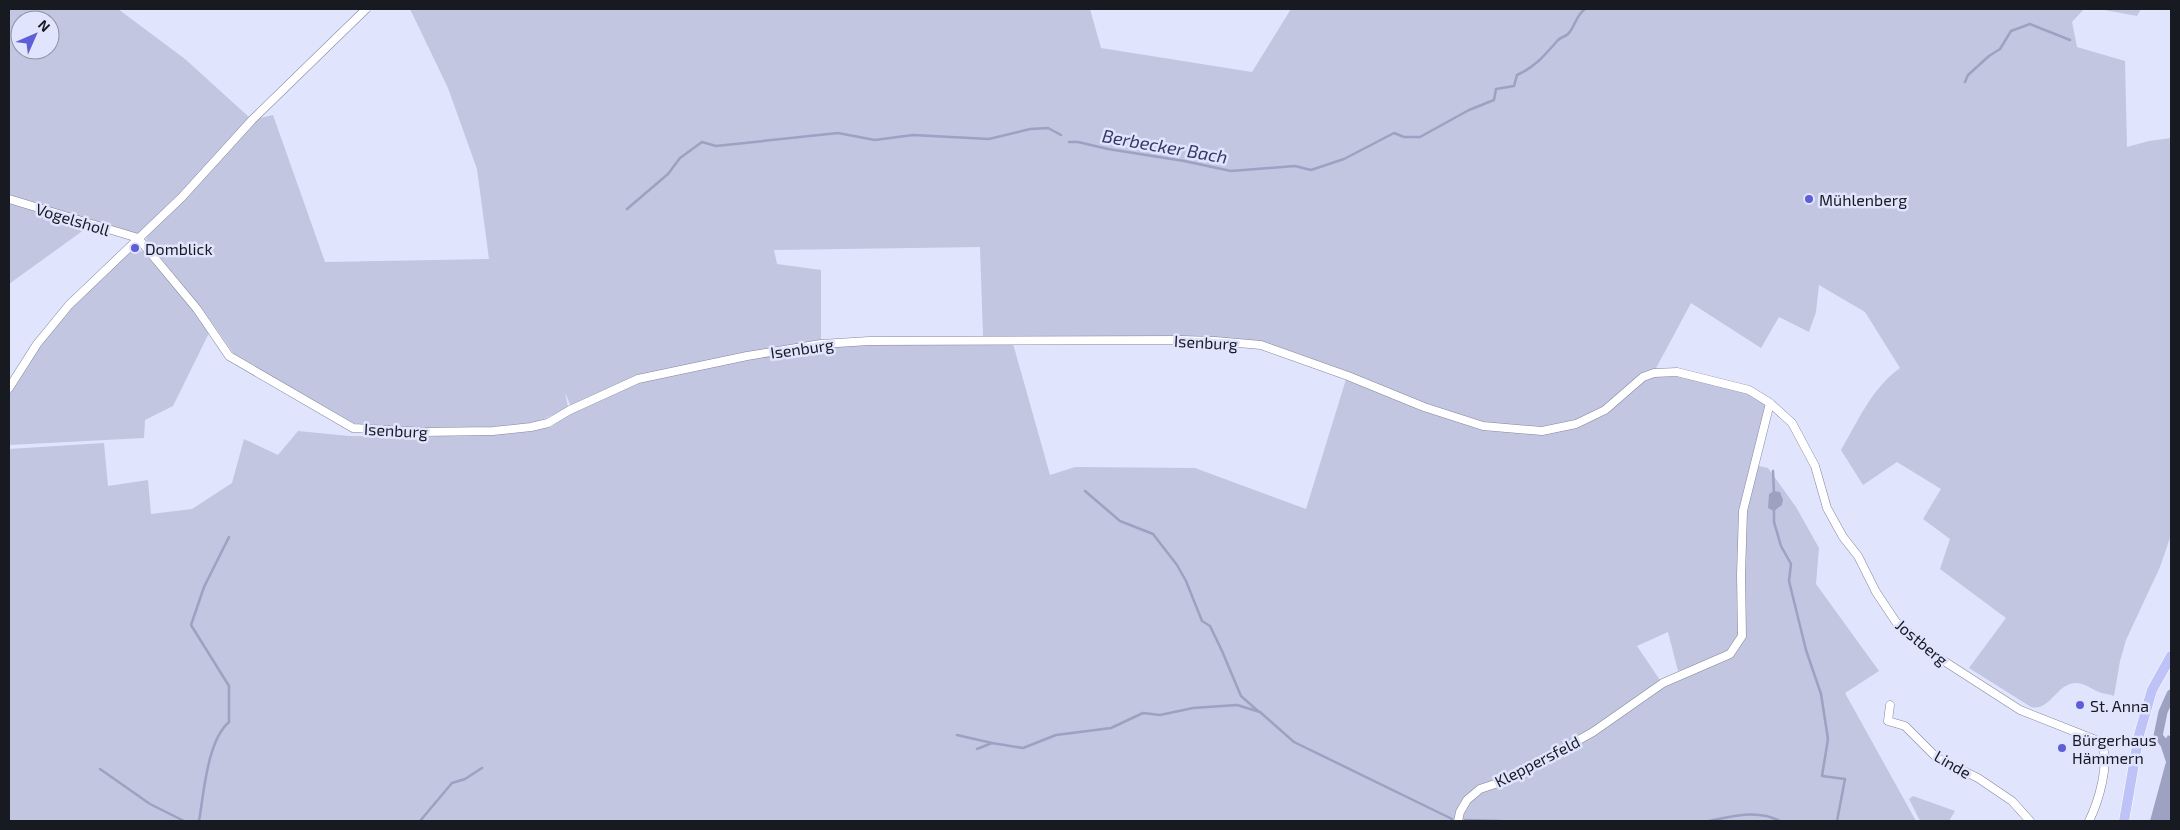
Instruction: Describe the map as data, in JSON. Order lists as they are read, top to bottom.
{
  "streets": {
    "street": [
      "Vogelsholl",
      "Isenburg",
      "Jostberg",
      "Kleppersfeld",
      "Linde"
    ]
  },
  "crossings": [
    ["Vogelsholl", "Isenburg"],
    ["Isenburg", "Jostberg"],
    ["Jostberg", "Kleppersfeld"]
  ],
  "water": ["Berbecker Bach"],
  "places": [
    "Mühlenberg",
    "Domblick",
    "St. Anna",
    "Bürgerhaus Hämmern"
  ],
  "north": "top right"
}
